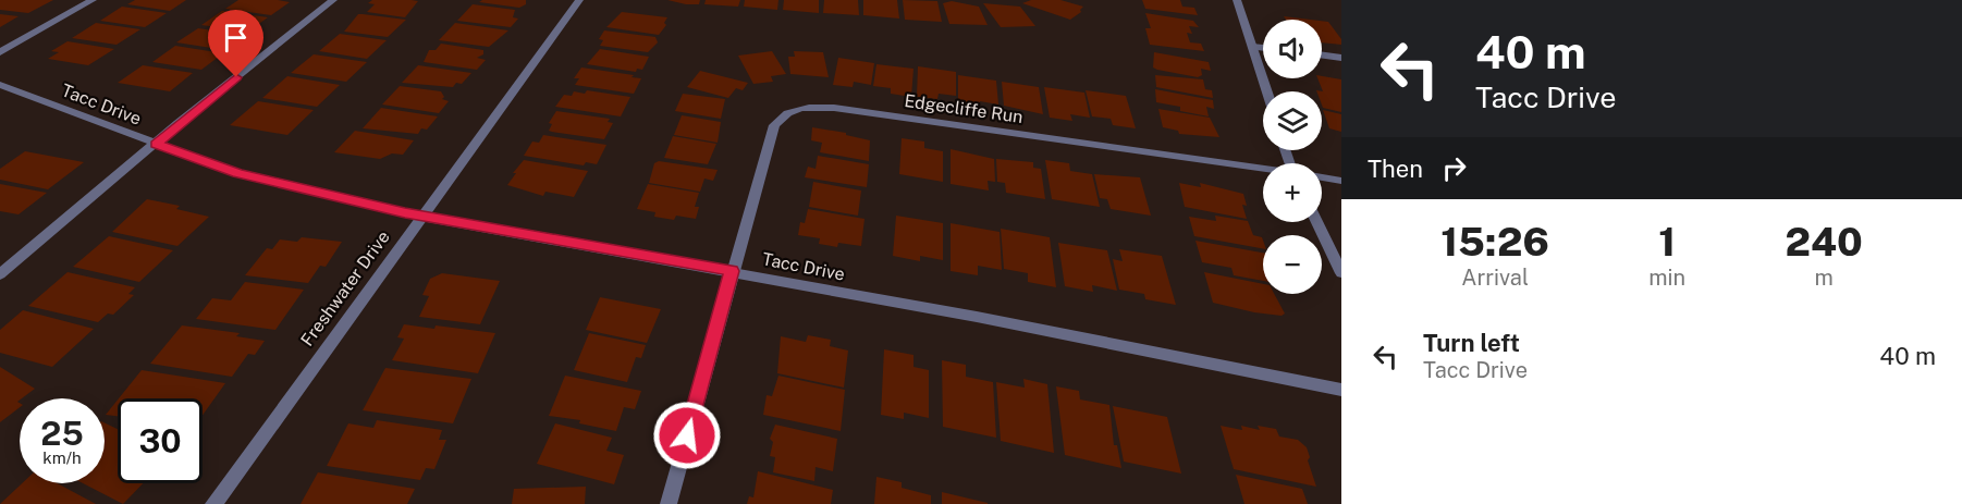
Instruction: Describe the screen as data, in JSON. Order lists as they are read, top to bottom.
{
  "streets": {
    "street": ["Tacc Drive", "Edgecliffe Run", "Freshwater Drive"]
  },
  "crossings": [
    ["Tacc Drive", "Edgecliffe Run"],
    ["Tacc Drive", "Freshwater Drive"]
  ],
  "page": {
    "turn": ["40 m", "Tacc Drive"],
    "map_buttons": ["+", "−"],
    "then": "Then",
    "eta": [
      "15:26",
      "Arrival",
      "1",
      "min",
      "240",
      "m"
    ],
    "list": [
      {
        "name": "Turn left",
        "note": "Tacc Drive",
        "value": "40 m"
      }
    ],
    "speed": "25 km/h",
    "limit": "30"
  }
}
